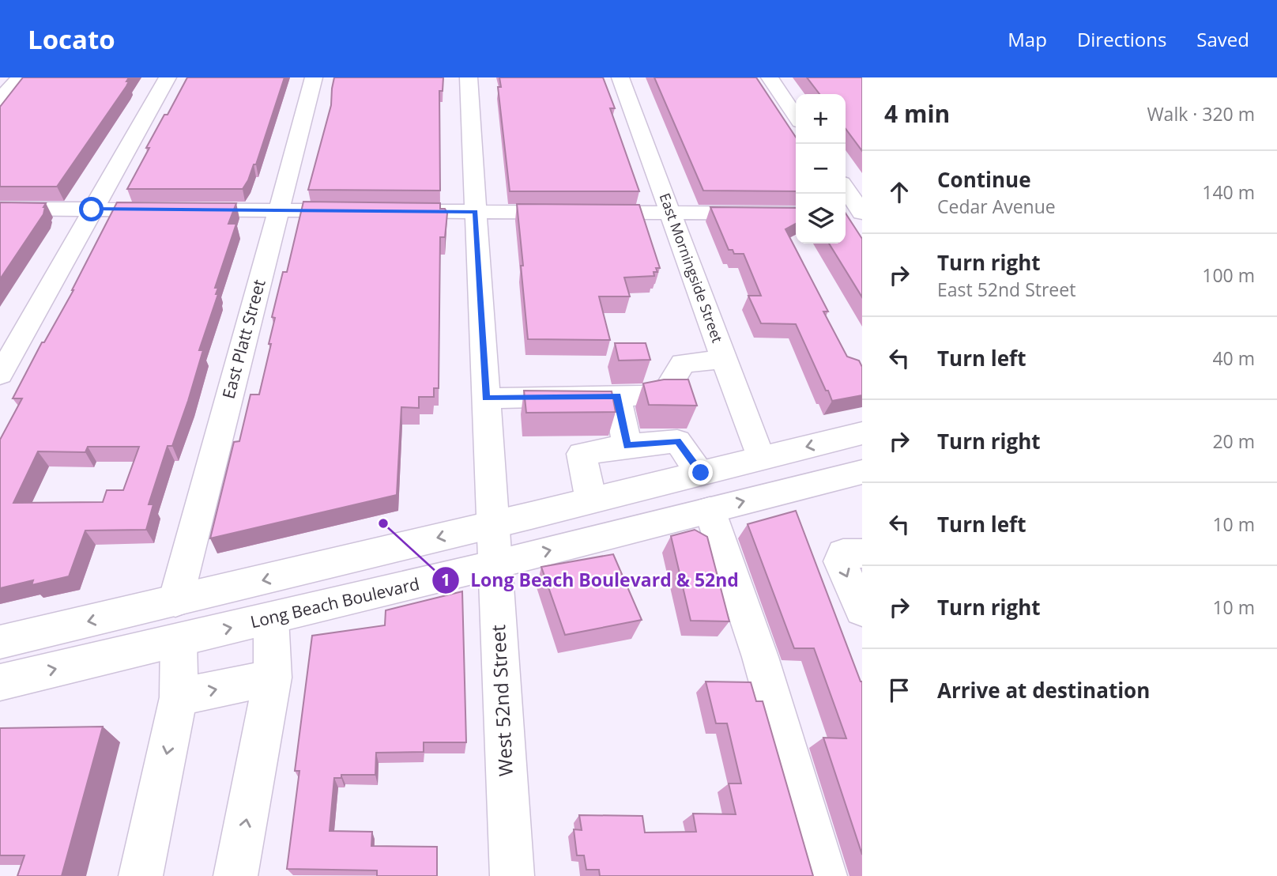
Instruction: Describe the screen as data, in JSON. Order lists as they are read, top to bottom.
{
  "streets": {
    "street": [
      "East Morningside Street",
      "East Platt Street",
      "Long Beach Boulevard",
      "West 52nd Street"
    ]
  },
  "crossings": [
    ["Long Beach Boulevard", "West 52nd Street"]
  ],
  "places": ["Long Beach Boulevard & 52nd"],
  "page": {
    "header": "Locato",
    "nav": ["Map", "Directions", "Saved"],
    "heading": ["4 min", "Walk · 320 m"],
    "map_buttons": ["+", "−"],
    "list": [
      ["Continue", "Cedar Avenue", "140 m"],
      ["Turn right", "East 52nd Street", "100 m"],
      ["Turn left", "40 m"],
      ["Turn right", "20 m"],
      ["Turn left", "10 m"],
      ["Turn right", "10 m"],
      "Arrive at destination"
    ]
  }
}
